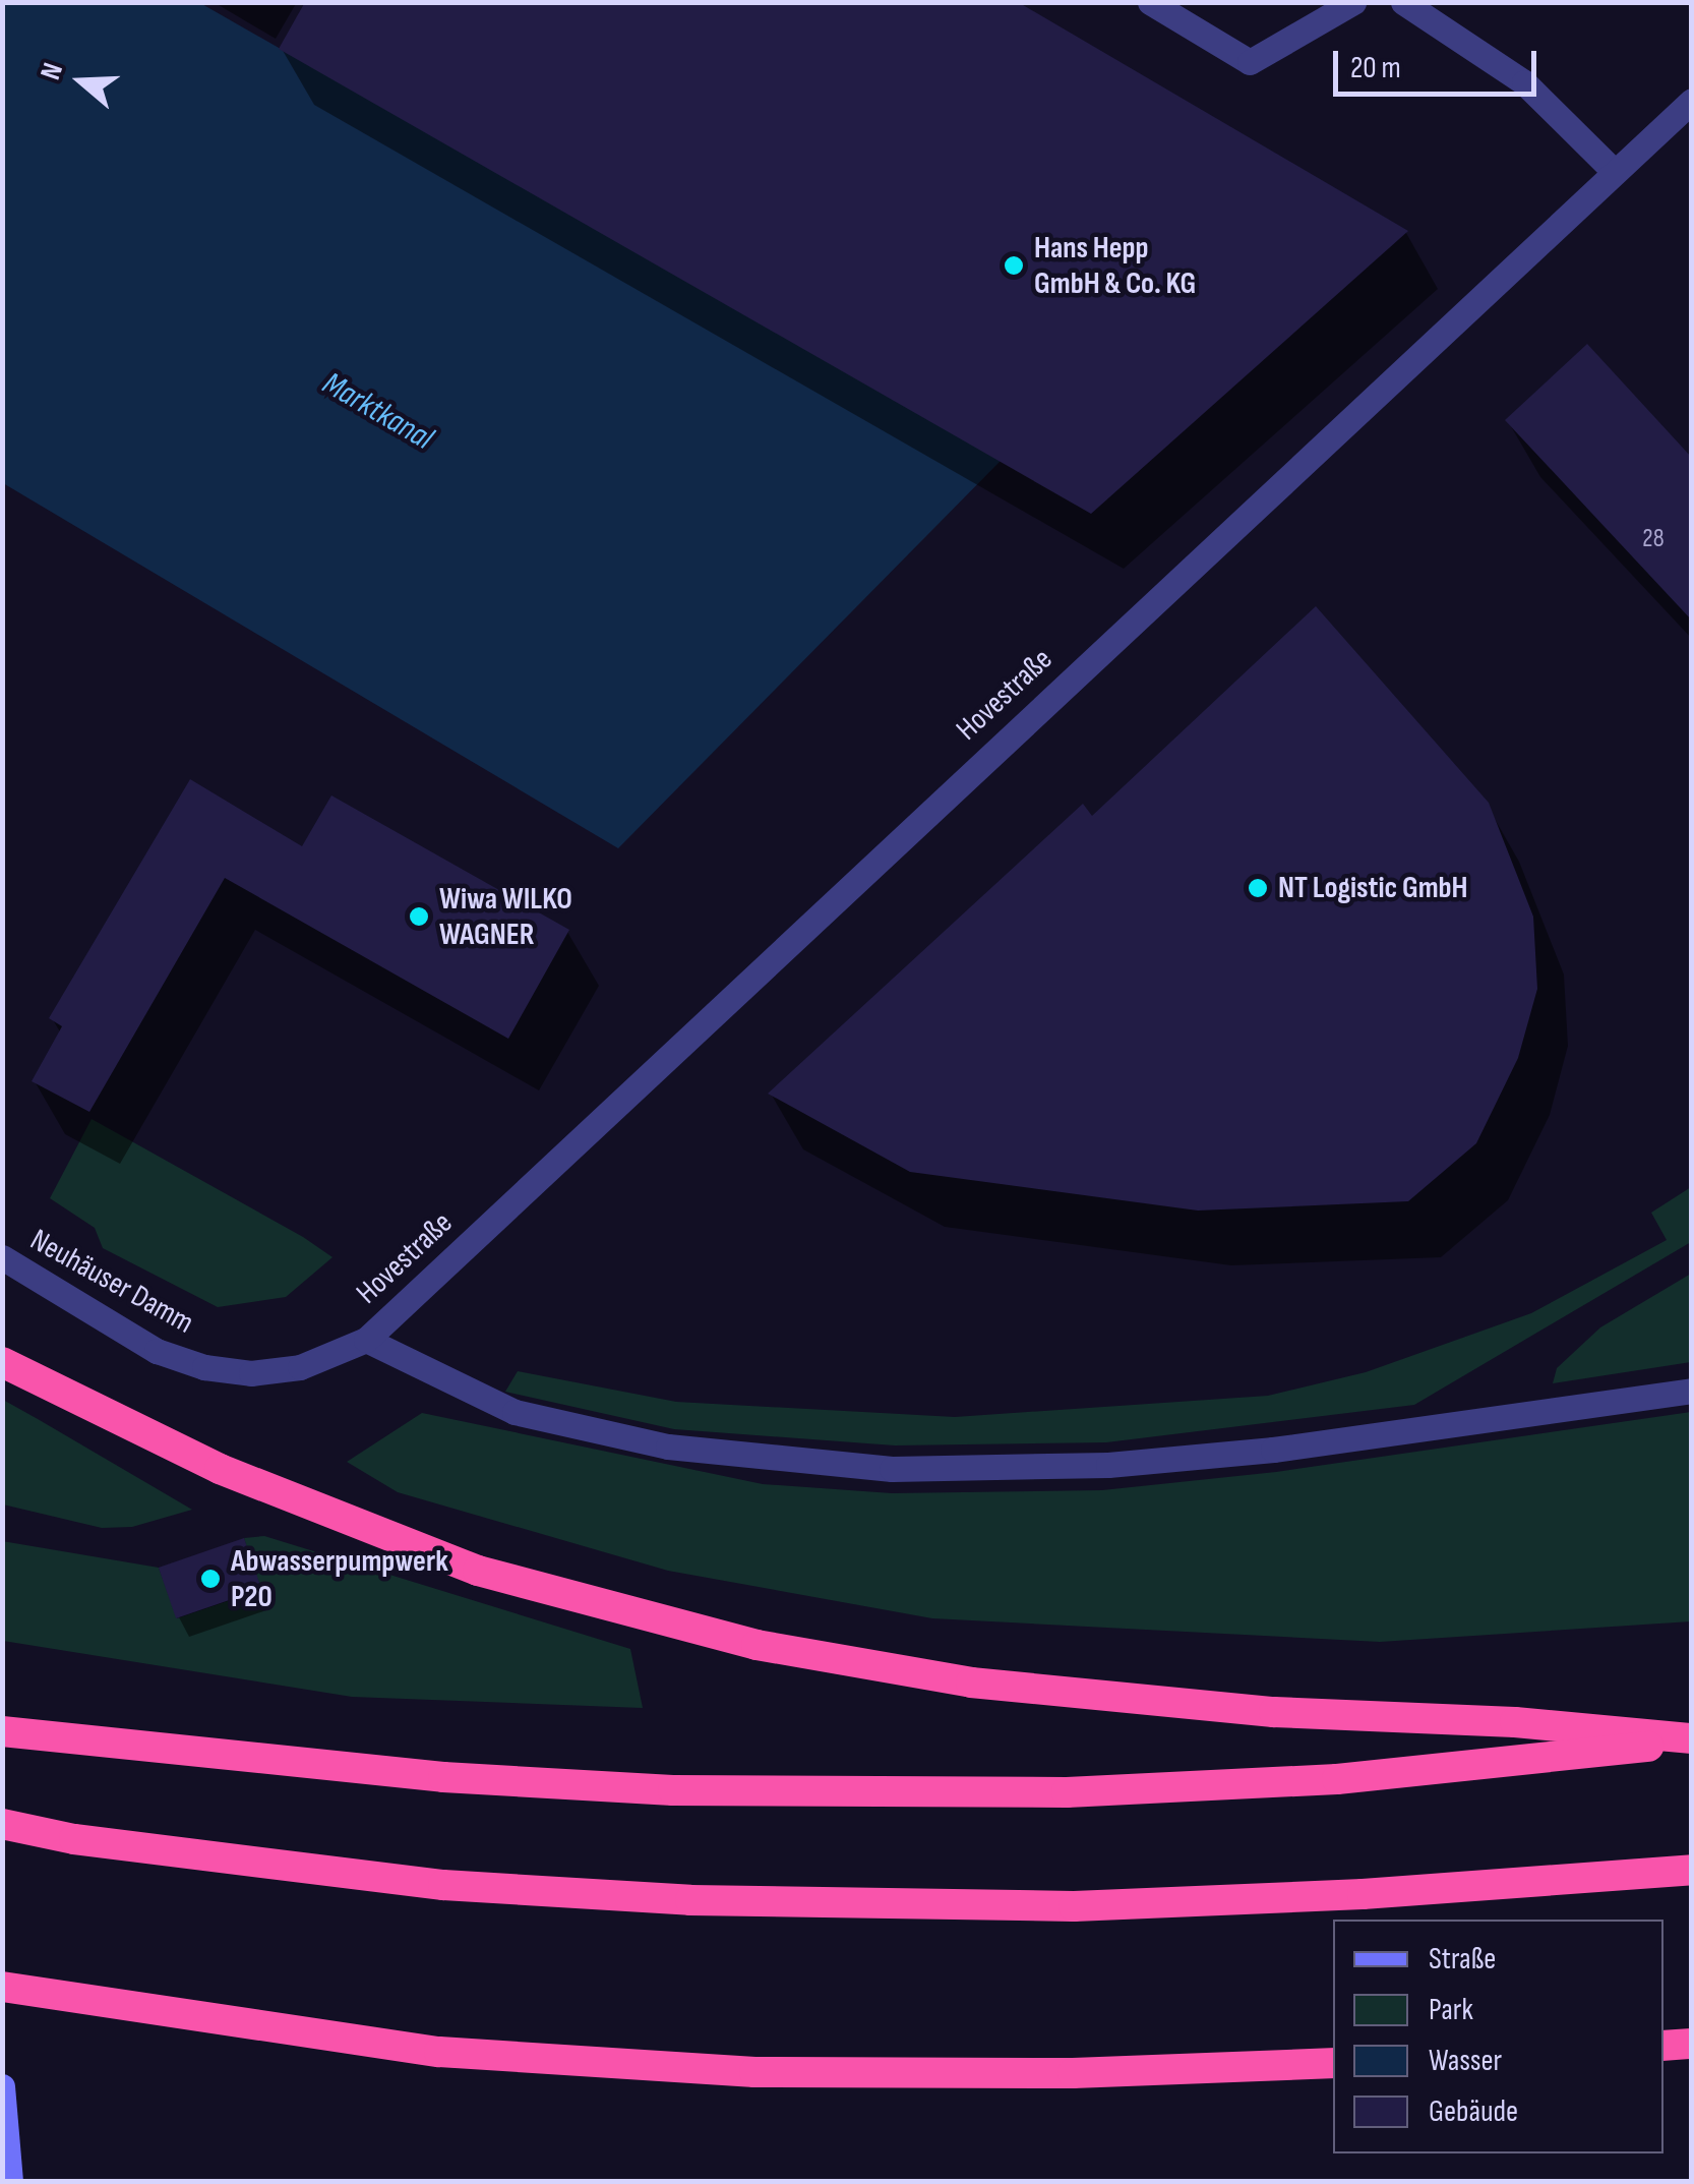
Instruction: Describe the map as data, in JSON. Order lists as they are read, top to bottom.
{
  "streets": {
    "street": ["Hovestraße", "Neuhäuser Damm"]
  },
  "crossings": [
    ["Hovestraße", "Neuhäuser Damm"]
  ],
  "water": ["Marktkanal"],
  "places": [
    "Hans Hepp GmbH & Co. KG",
    "NT Logistic GmbH",
    "Wiwa WILKO WAGNER",
    "Abwasserpumpwerk P20"
  ],
  "house_numbers": ["28"],
  "legend": [
    "Straße",
    "Park",
    "Wasser",
    "Gebäude"
  ],
  "scale_bar": "20 m",
  "north": "left"
}
